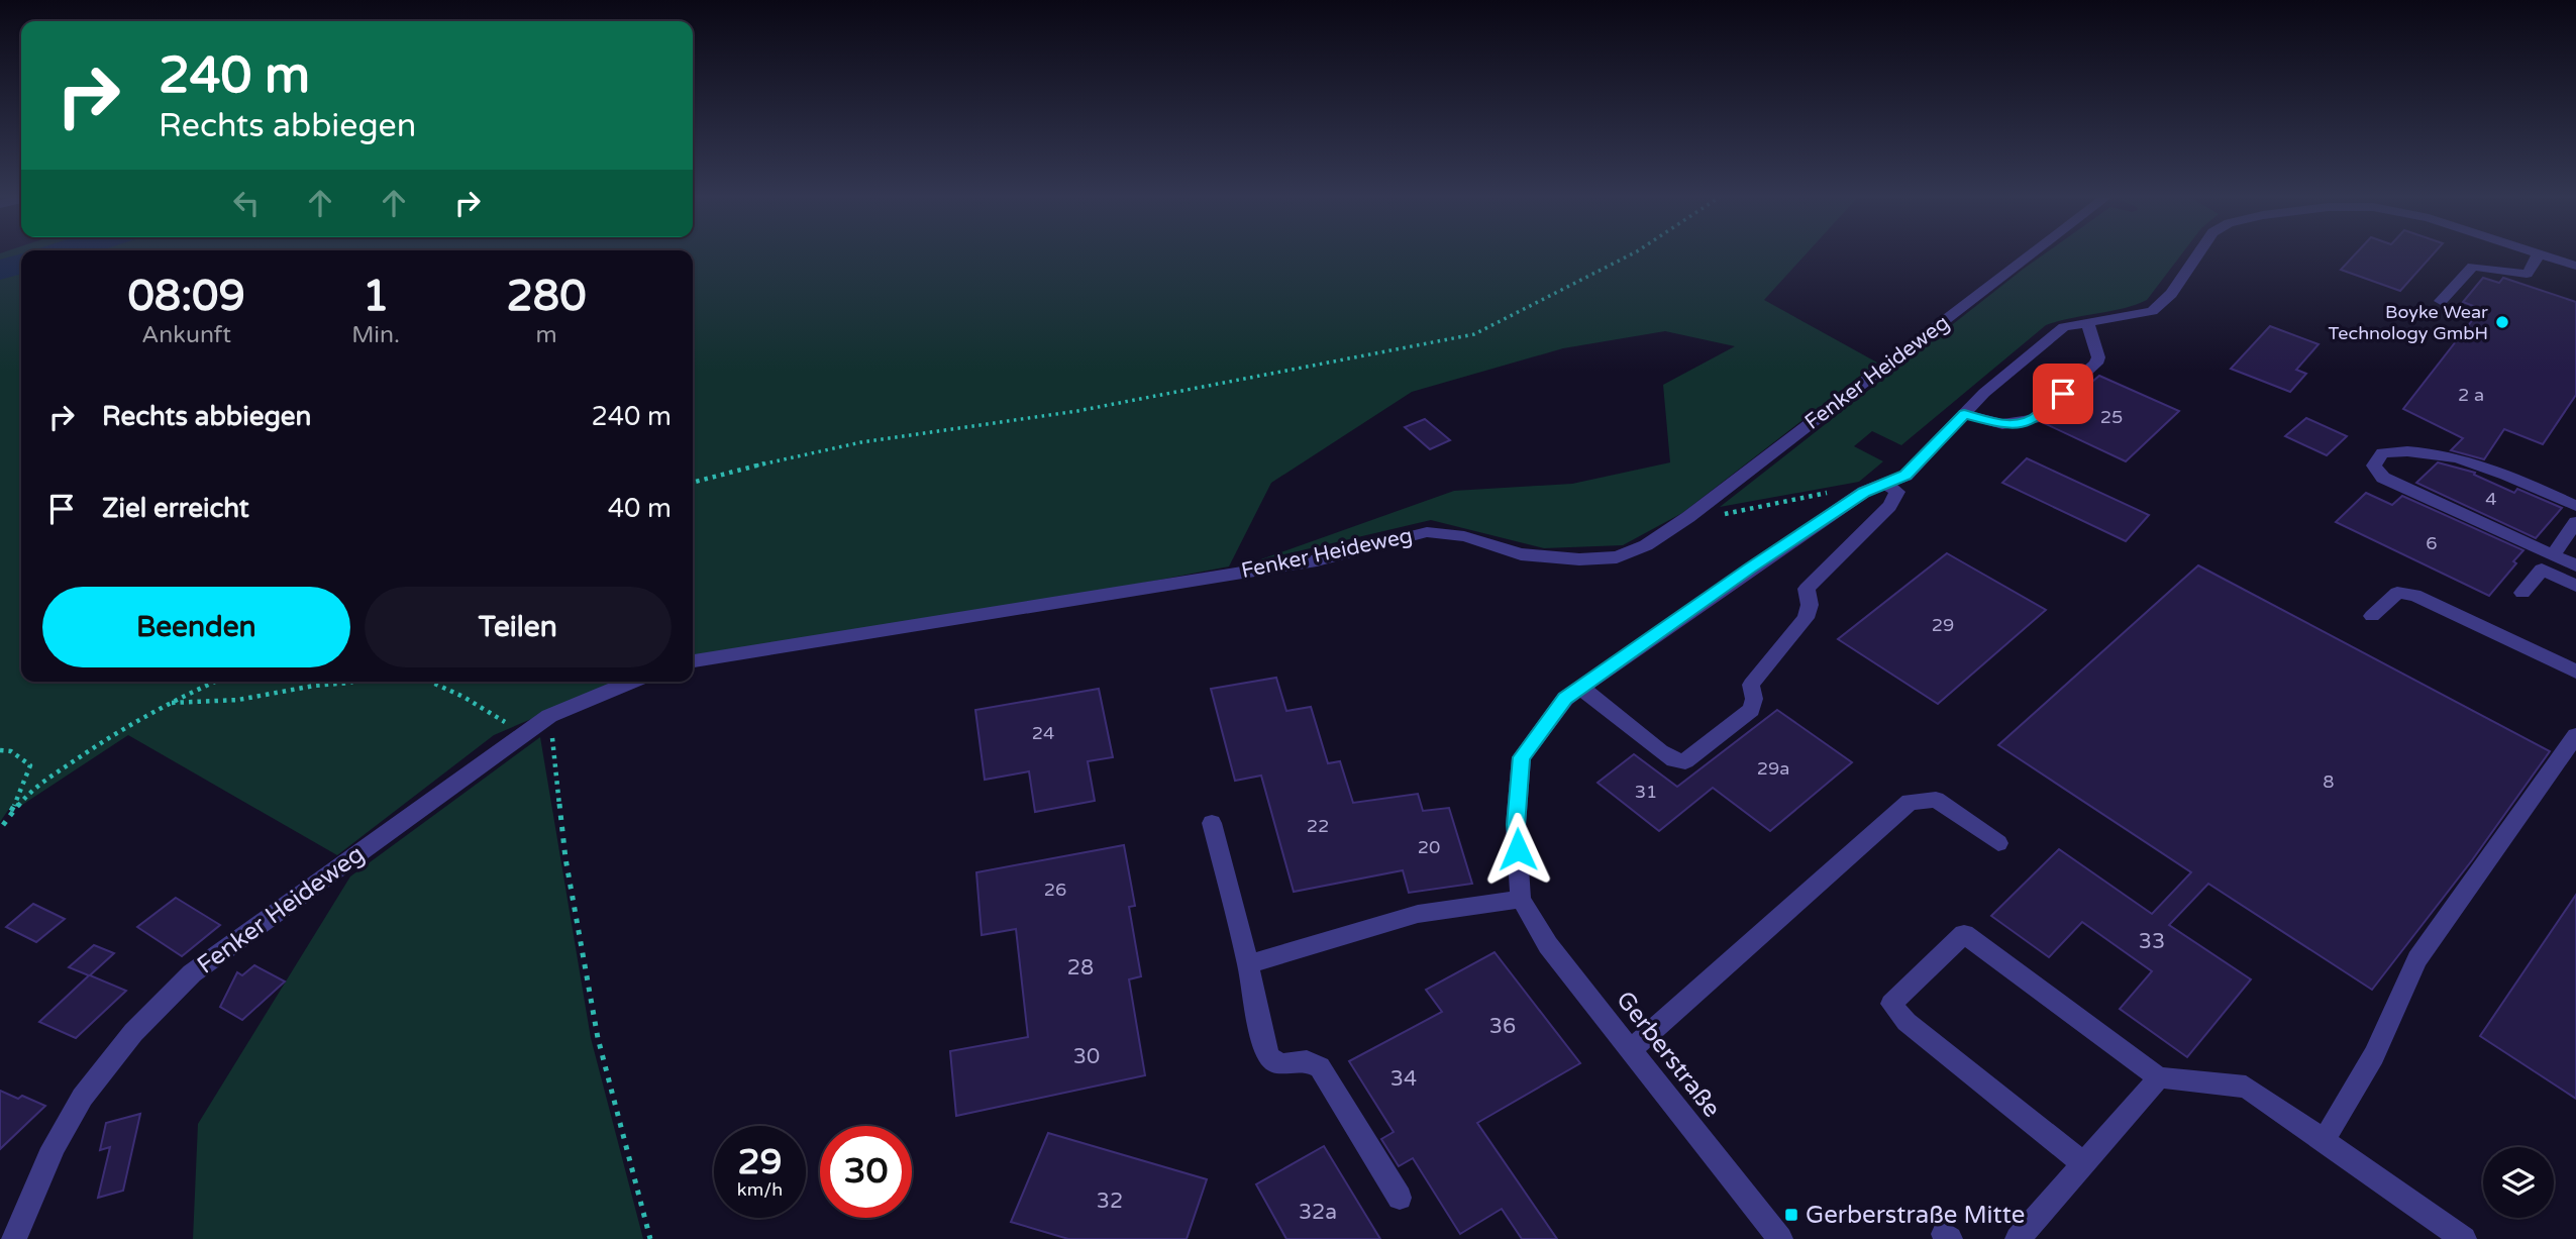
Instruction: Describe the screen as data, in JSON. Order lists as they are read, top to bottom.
{
  "streets": {
    "street": ["Fenker Heideweg", "Gerberstraße"]
  },
  "places": {
    "other": ["Boyke Wear Technology GmbH"],
    "transit": ["Gerberstraße Mitte"]
  },
  "house_numbers": [
    "2 a",
    "25",
    "4",
    "6",
    "29",
    "24",
    "29a",
    "8",
    "31",
    "22",
    "20",
    "26",
    "33",
    "28",
    "36",
    "30",
    "34",
    "32",
    "32a"
  ],
  "page": {
    "turn": ["240 m", "Rechts abbiegen"],
    "eta": [
      "08:09",
      "Ankunft",
      "1",
      "Min.",
      "280",
      "m"
    ],
    "list": [
      {
        "name": "Rechts abbiegen",
        "value": "240 m"
      },
      {
        "name": "Ziel erreicht",
        "value": "40 m"
      }
    ],
    "buttons": ["Beenden", "Teilen"],
    "speed": "29 km/h",
    "limit": "30"
  }
}
